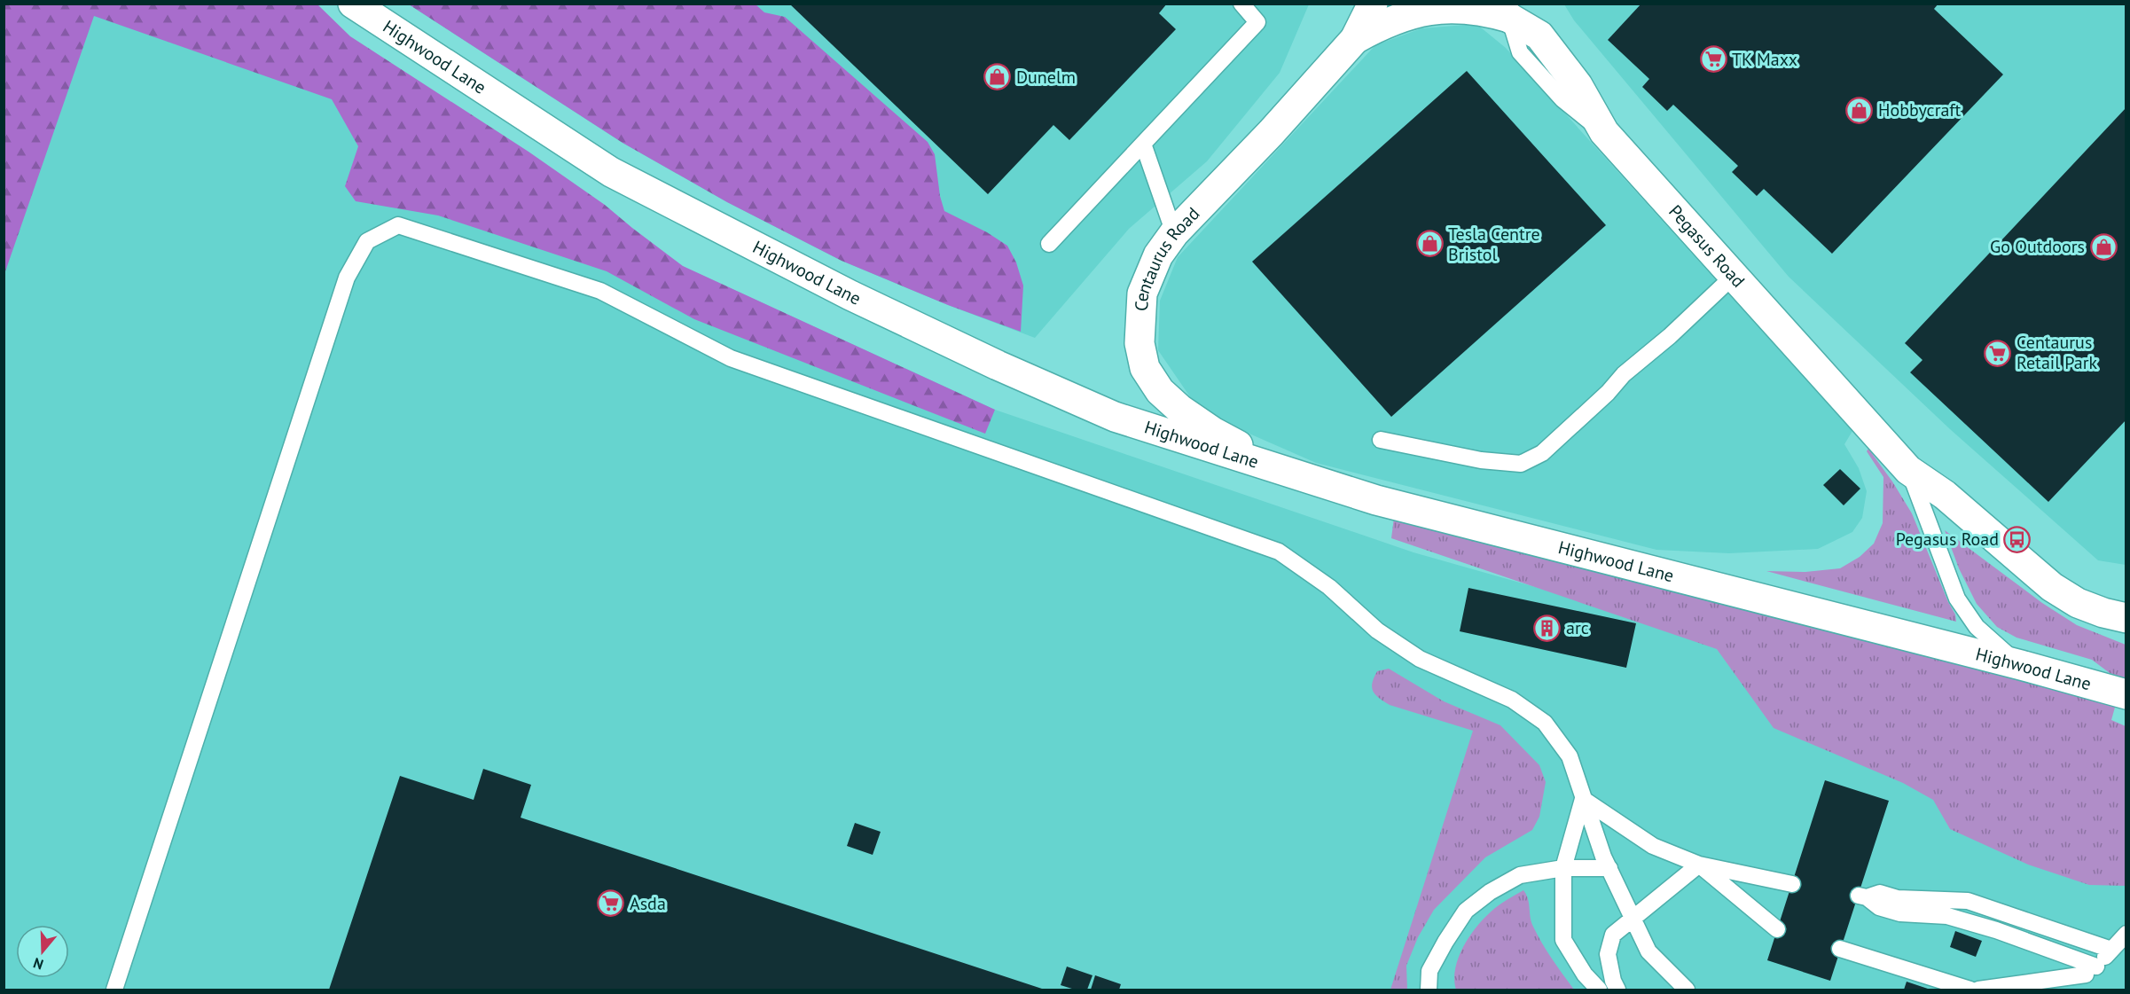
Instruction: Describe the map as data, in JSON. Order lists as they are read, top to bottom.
{
  "streets": {
    "street": ["Highwood Lane", "Pegasus Road", "Centaurus Road"]
  },
  "crossings": [
    ["Highwood Lane", "Centaurus Road"],
    ["Pegasus Road", "Centaurus Road"]
  ],
  "places": {
    "supermarket": ["TK Maxx", "Centaurus Retail Park", "Asda"],
    "shop": [
      "Dunelm",
      "Hobbycraft",
      "Tesla Centre Bristol",
      "Go Outdoors"
    ],
    "bus stop": ["Pegasus Road"],
    "building": ["arc"]
  },
  "north": "bottom"
}
